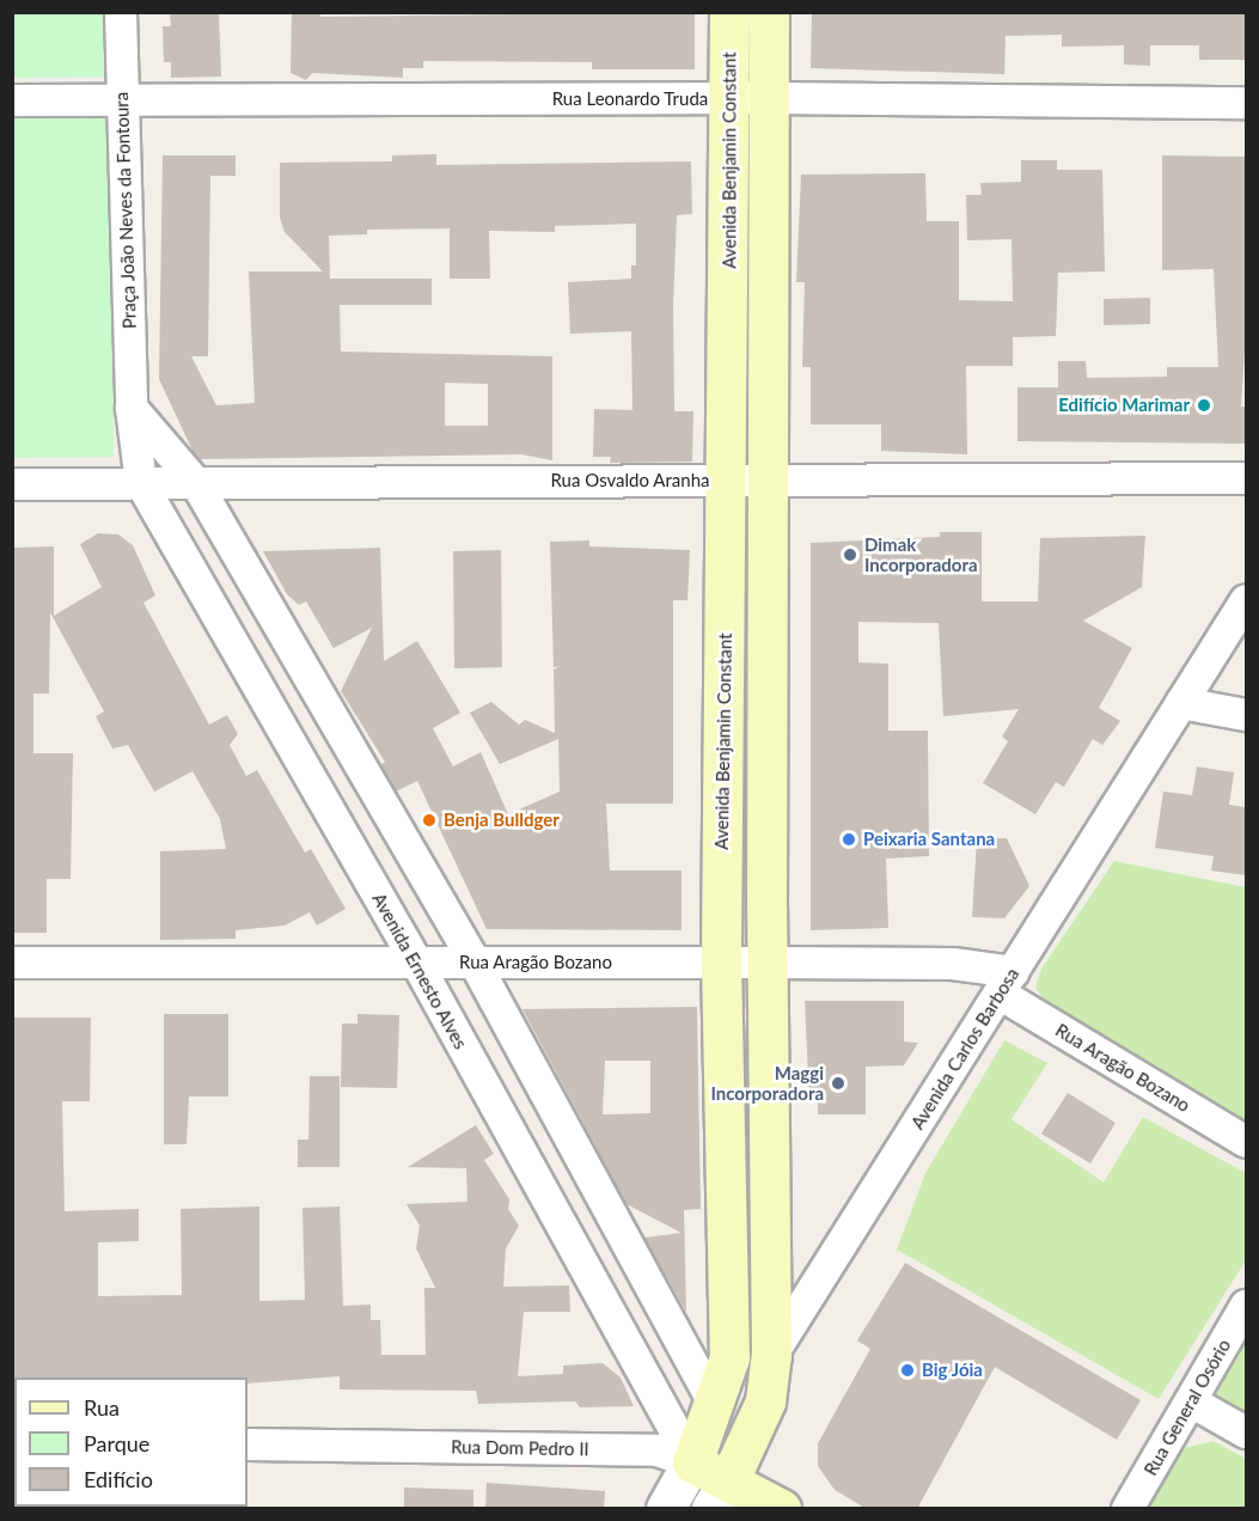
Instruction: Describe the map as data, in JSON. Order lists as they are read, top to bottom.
{
  "streets": {
    "main road": ["Avenida Benjamin Constant", "Avenida Carlos Barbosa", "Rua Dom Pedro II"],
    "street": [
      "Rua Leonardo Truda",
      "Praça João Neves da Fontoura",
      "Rua Osvaldo Aranha",
      "Rua Aragão Bozano",
      "Avenida Ernesto Alves",
      "Rua General Osório"
    ]
  },
  "crossings": [
    ["Rua Leonardo Truda", "Avenida Benjamin Constant"],
    ["Rua Leonardo Truda", "Praça João Neves da Fontoura"],
    ["Avenida Benjamin Constant", "Rua Osvaldo Aranha"],
    ["Avenida Benjamin Constant", "Rua Aragão Bozano"],
    ["Avenida Benjamin Constant", "Avenida Ernesto Alves"],
    ["Avenida Benjamin Constant", "Avenida Carlos Barbosa"],
    ["Avenida Benjamin Constant", "Rua Dom Pedro II"],
    ["Praça João Neves da Fontoura", "Rua Osvaldo Aranha"],
    ["Praça João Neves da Fontoura", "Avenida Ernesto Alves"],
    ["Rua Osvaldo Aranha", "Avenida Ernesto Alves"],
    ["Rua Aragão Bozano", "Avenida Ernesto Alves"],
    ["Rua Aragão Bozano", "Avenida Carlos Barbosa"],
    ["Avenida Ernesto Alves", "Avenida Carlos Barbosa"],
    ["Avenida Ernesto Alves", "Rua Dom Pedro II"],
    ["Avenida Carlos Barbosa", "Rua Dom Pedro II"]
  ],
  "places": [
    "Edifício Marimar",
    "Dimak Incorporadora",
    "Benja Bulldger",
    "Peixaria Santana",
    "Maggi Incorporadora",
    "Big Jóia"
  ],
  "legend": ["Rua", "Parque", "Edifício"]
}
